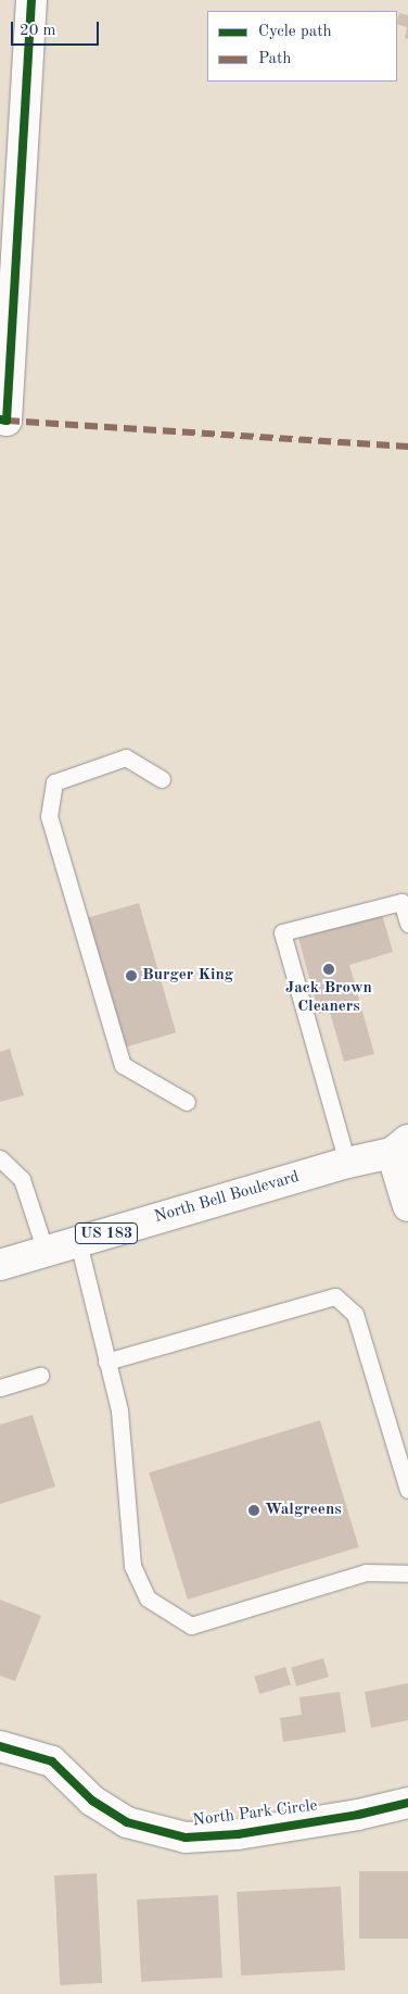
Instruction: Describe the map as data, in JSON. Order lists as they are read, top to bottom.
{
  "streets": {
    "street": ["North Bell Boulevard", "US 183", "North Park Circle"]
  },
  "places": ["Jack Brown Cleaners", "Burger King", "Walgreens"],
  "legend": ["Cycle path", "Path"],
  "scale_bar": "20 m"
}
